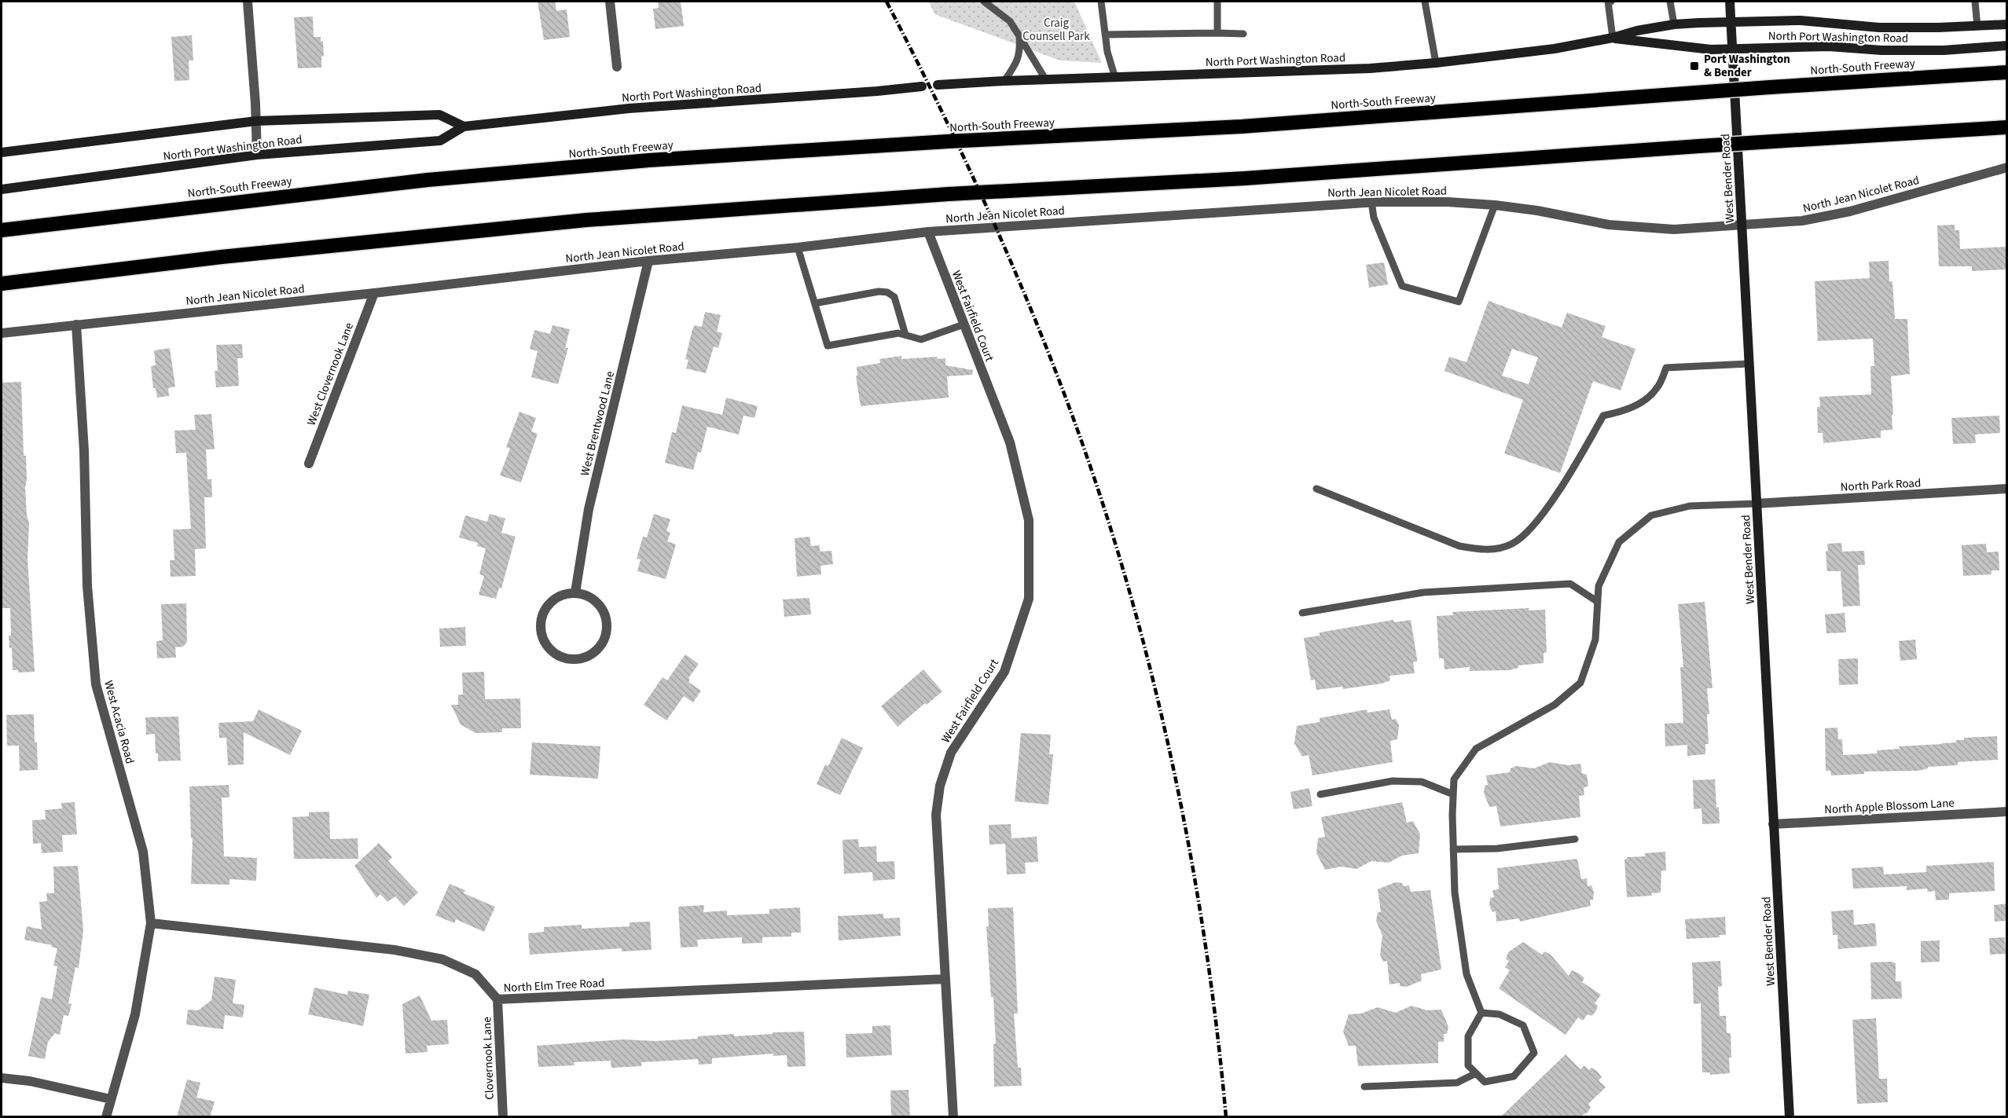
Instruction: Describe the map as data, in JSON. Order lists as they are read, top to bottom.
{
  "streets": {
    "highway": ["North-South Freeway"],
    "main road": ["North Port Washington Road", "West Bender Road"],
    "street": [
      "North Jean Nicolet Road",
      "West Fairfield Court",
      "West Clovernook Lane",
      "West Brentwood Lane",
      "North Park Road",
      "West Acacia Road",
      "North Apple Blossom Lane",
      "North Elm Tree Road",
      "Clovernook Lane"
    ]
  },
  "crossings": [
    ["North Port Washington Road", "West Bender Road"],
    ["West Bender Road", "North Jean Nicolet Road"],
    ["West Bender Road", "North Park Road"],
    ["West Bender Road", "North Apple Blossom Lane"],
    ["North Jean Nicolet Road", "West Fairfield Court"],
    ["North Jean Nicolet Road", "West Clovernook Lane"],
    ["North Jean Nicolet Road", "West Brentwood Lane"],
    ["North Jean Nicolet Road", "West Acacia Road"],
    ["West Fairfield Court", "North Elm Tree Road"],
    ["West Acacia Road", "North Elm Tree Road"],
    ["North Elm Tree Road", "Clovernook Lane"]
  ],
  "parks": ["Craig Counsell Park"],
  "places": {
    "transit": ["Port Washington & Bender"]
  }
}
